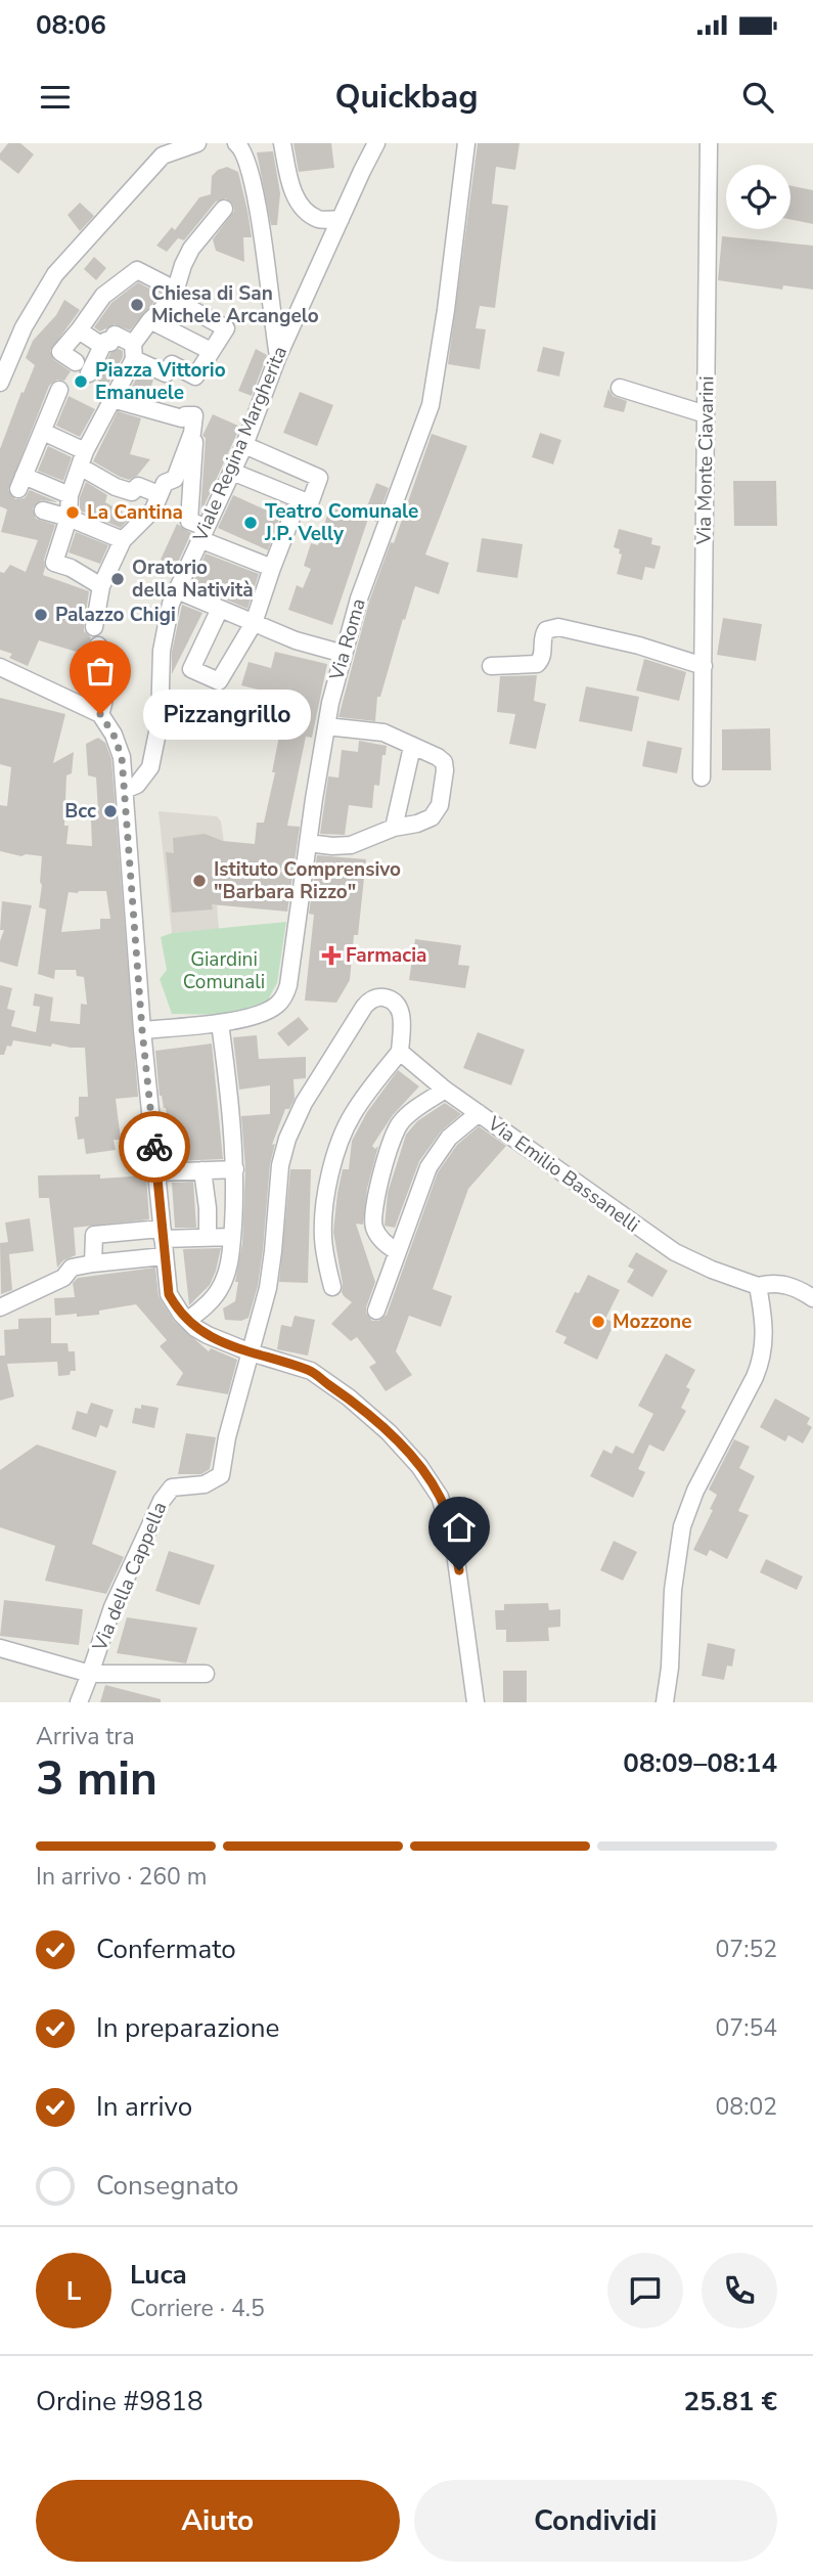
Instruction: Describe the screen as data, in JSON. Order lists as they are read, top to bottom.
{
  "streets": {
    "street": [
      "Viale Regina Margherita",
      "Via Monte Ciavarini",
      "Via Roma",
      "Via Emilio Bassanelli",
      "Via della Cappella"
    ]
  },
  "parks": ["Giardini Comunali"],
  "places": {
    "other": [
      "Chiesa di San Michele Arcangelo",
      "Piazza Vittorio Emanuele",
      "La Cantina",
      "Teatro Comunale J.P. Velly",
      "Oratorio della Natività",
      "Palazzo Chigi",
      "Pizzangrillo",
      "Bcc",
      "Istituto Comprensivo \"Barbara Rizzo\"",
      "Mozzone"
    ],
    "health": ["Farmacia"]
  },
  "page": {
    "status": "08:06",
    "header": "Quickbag",
    "bubble": "Pizzangrillo",
    "heading": ["3 min", "Arriva tra", "08:09–08:14"],
    "panel": [
      "Luca",
      "Corriere · 4.5",
      "Ordine #9818",
      "25.81 €"
    ],
    "bar": "In arrivo · 260 m",
    "list": [
      ["Confermato", "07:52"],
      ["In preparazione", "07:54"],
      ["In arrivo", "08:02"],
      "Consegnato"
    ],
    "round": "L",
    "buttons": ["Aiuto", "Condividi"]
  }
}
